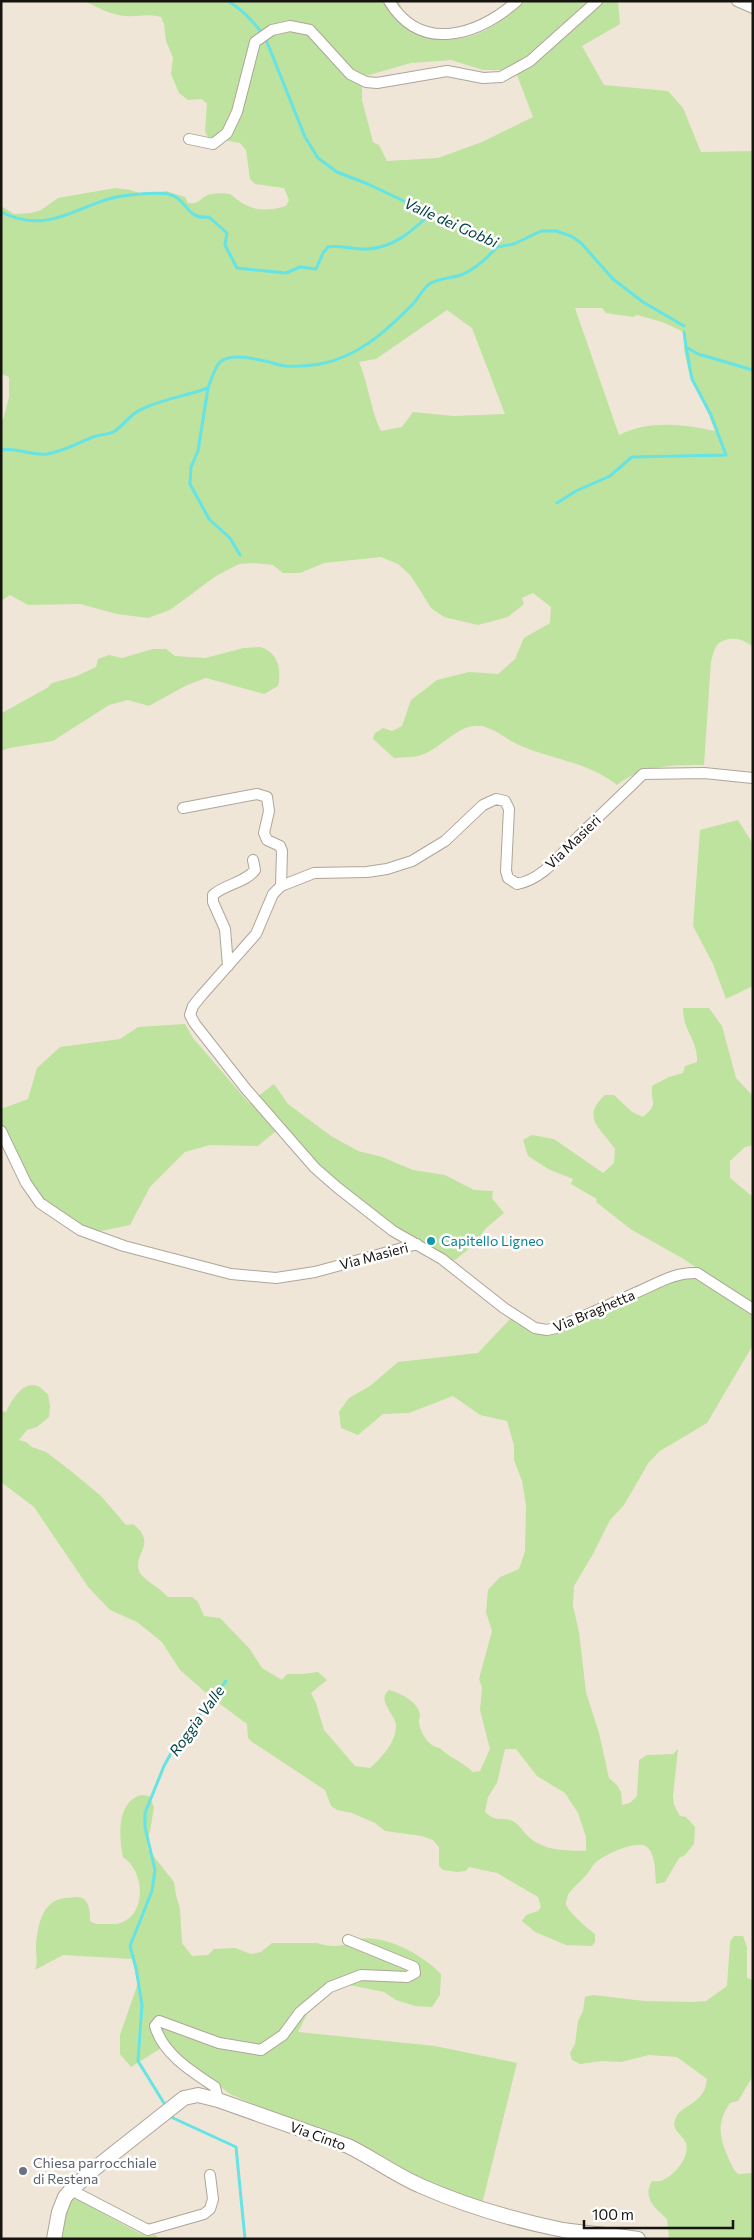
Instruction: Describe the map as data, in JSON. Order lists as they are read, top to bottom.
{
  "streets": {
    "street": ["Via Masieri", "Via Braghetta", "Via Cinto"]
  },
  "crossings": [
    ["Via Masieri", "Via Braghetta"]
  ],
  "water": ["Valle dei Gobbi", "Roggia Valle"],
  "places": ["Capitello Ligneo", "Chiesa parrocchiale di Restena"],
  "scale_bar": "100 m"
}
